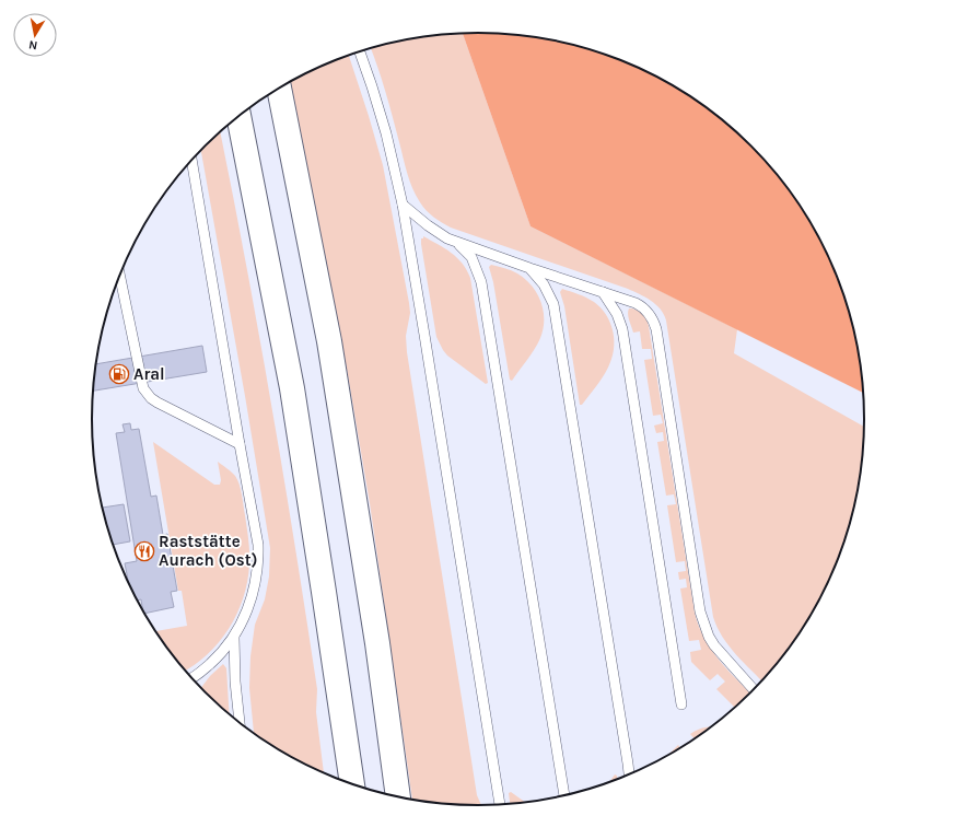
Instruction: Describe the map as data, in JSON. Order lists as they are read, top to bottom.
{
  "places": {
    "fuel station": ["Aral"],
    "restaurant": ["Raststätte Aurach (Ost)"]
  },
  "north": "bottom"
}
